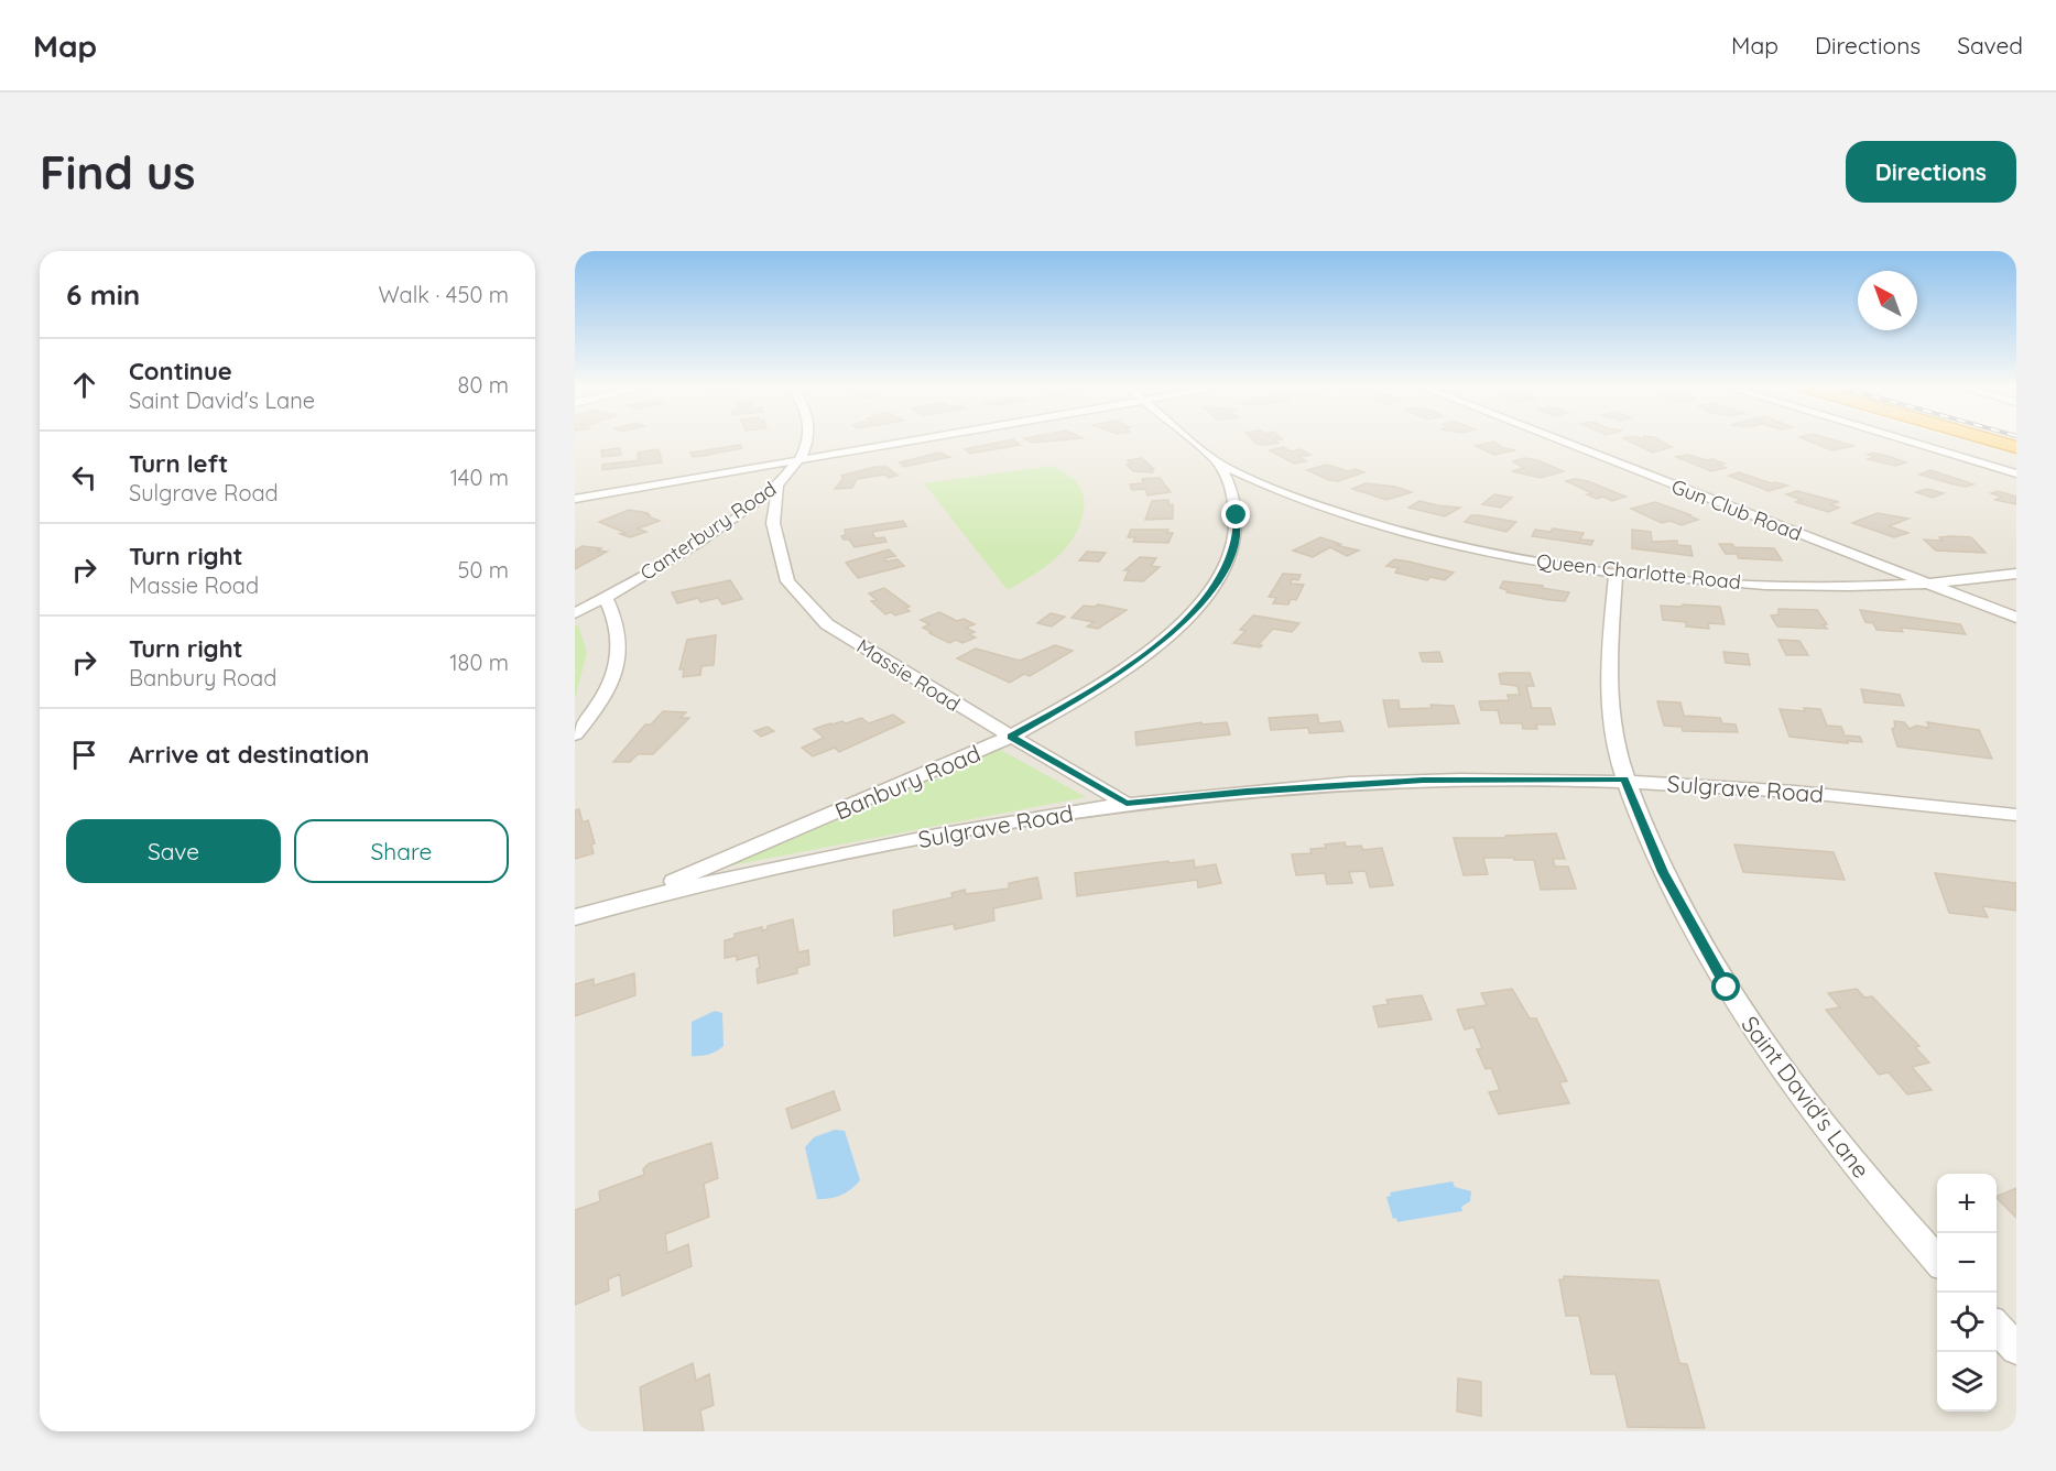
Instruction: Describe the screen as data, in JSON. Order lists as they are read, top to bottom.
{
  "streets": {
    "street": [
      "Gun Club Road",
      "Canterbury Road",
      "Queen Charlotte Road",
      "Massie Road",
      "Banbury Road",
      "Sulgrave Road",
      "Saint David's Lane"
    ]
  },
  "crossings": [
    ["Gun Club Road", "Queen Charlotte Road"],
    ["Canterbury Road", "Massie Road"],
    ["Queen Charlotte Road", "Banbury Road"],
    ["Queen Charlotte Road", "Saint David's Lane"],
    ["Massie Road", "Banbury Road"],
    ["Massie Road", "Sulgrave Road"],
    ["Banbury Road", "Sulgrave Road"],
    ["Sulgrave Road", "Saint David's Lane"]
  ],
  "north": "top left",
  "page": {
    "header": "Map",
    "nav": ["Map", "Directions", "Saved"],
    "buttons": [
      "Directions",
      ["Save", "Share"]
    ],
    "title": "Find us",
    "heading": ["6 min", "Walk · 450 m"],
    "list": [
      ["Continue", "Saint David's Lane", "80 m"],
      ["Turn left", "Sulgrave Road", "140 m"],
      ["Turn right", "Massie Road", "50 m"],
      ["Turn right", "Banbury Road", "180 m"],
      "Arrive at destination"
    ],
    "map_buttons": ["+", "−"]
  }
}
